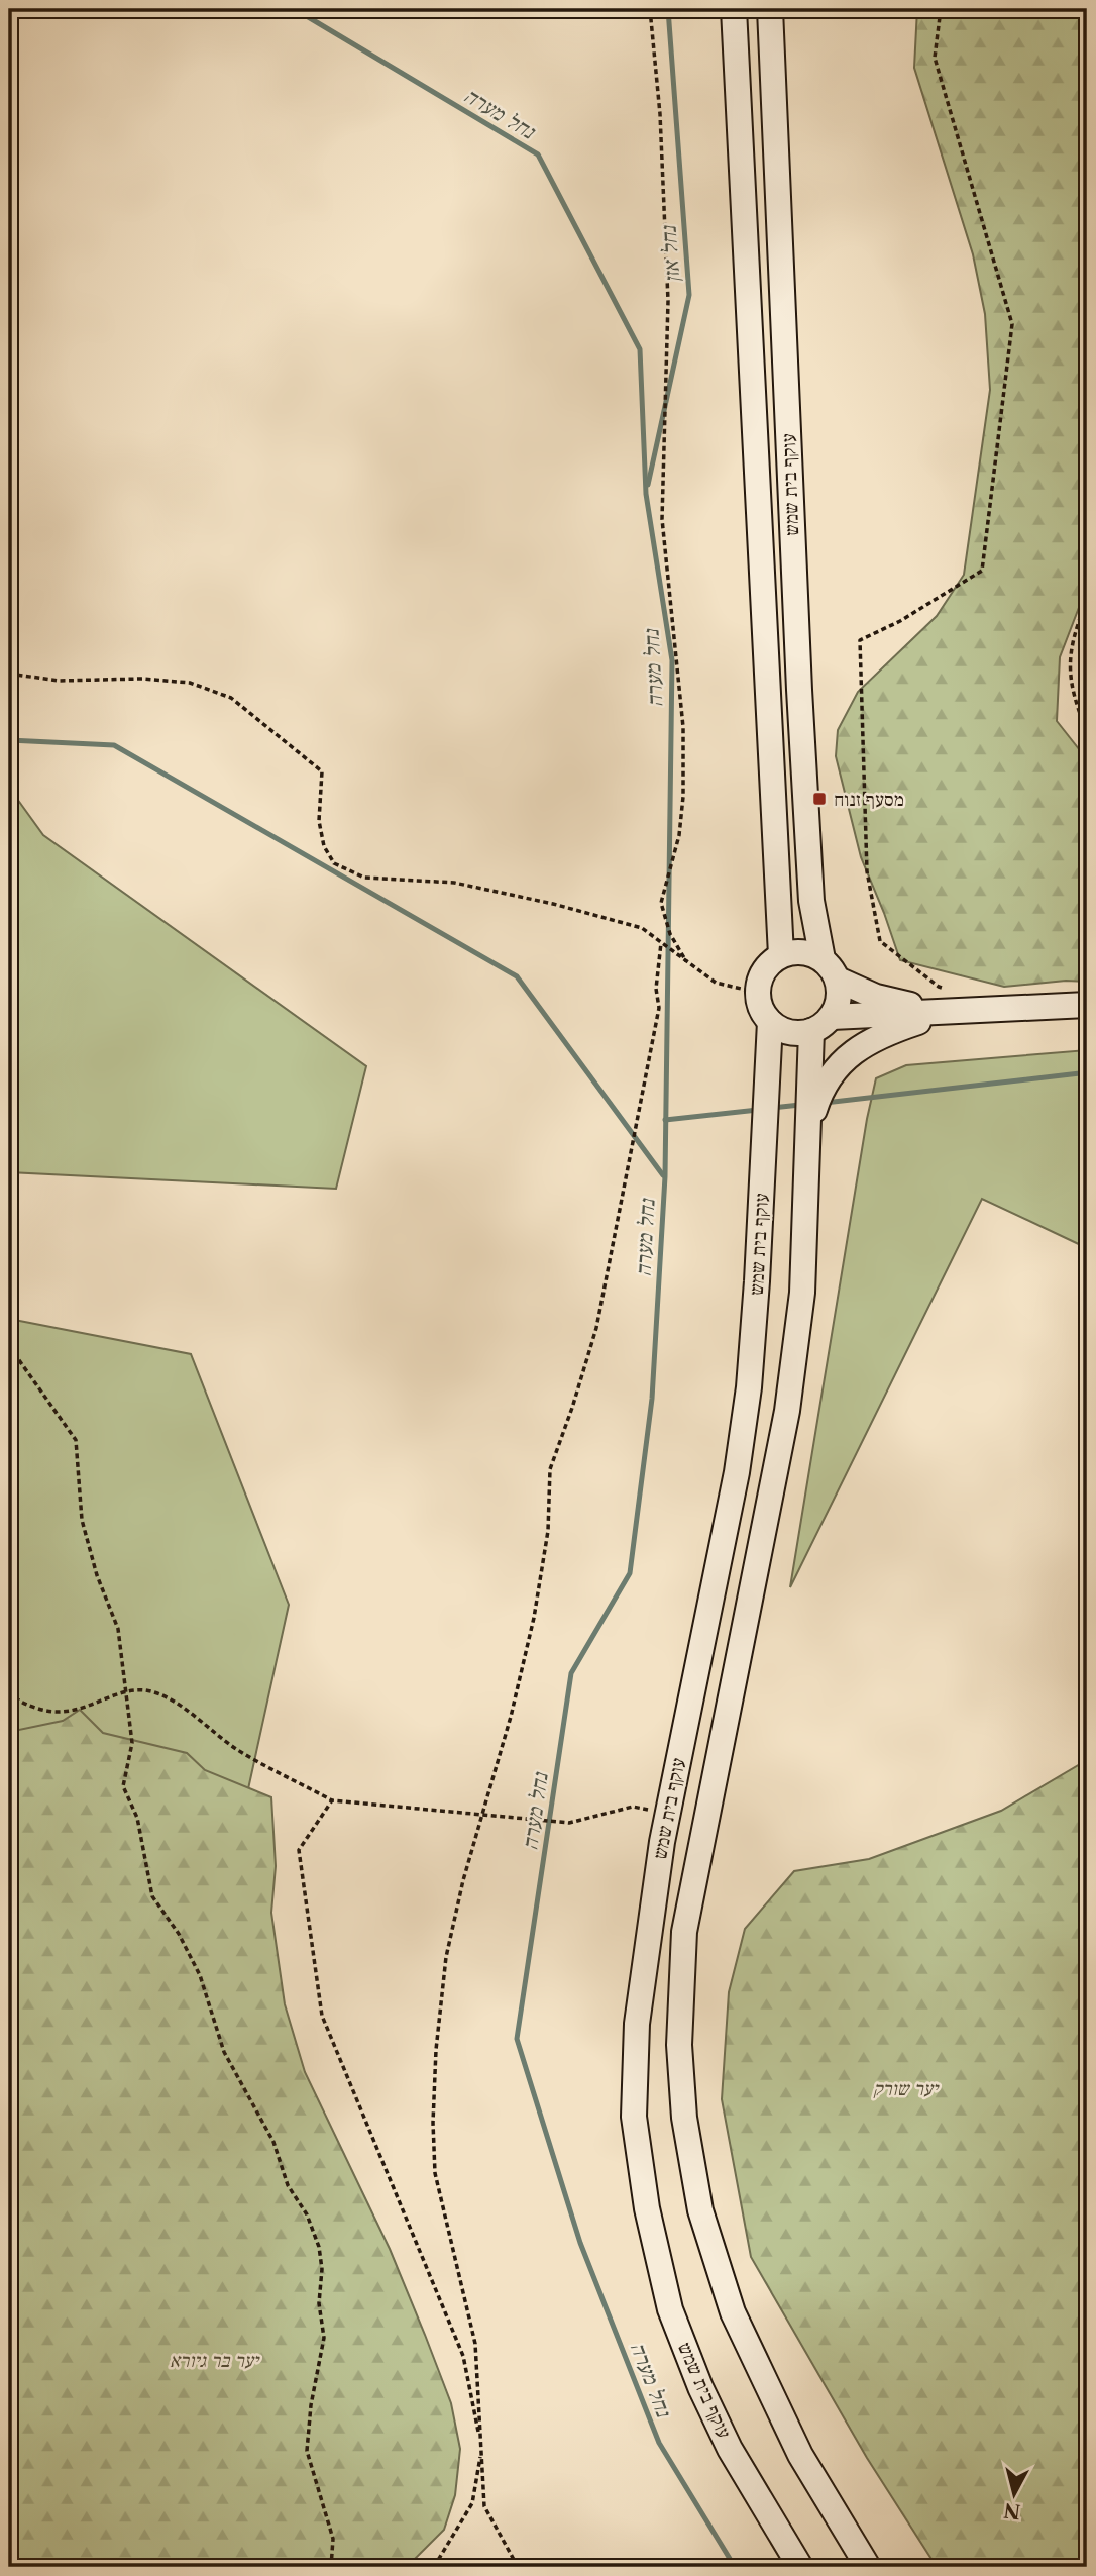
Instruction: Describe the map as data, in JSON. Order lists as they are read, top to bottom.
{
  "streets": {
    "main road": ["עוקף בית שמש"]
  },
  "water": ["נחל מערה", "נחל אזן"],
  "parks": ["יער שורק", "יער בר גיורא"],
  "places": {
    "transit": ["מסעף זנוח"]
  },
  "north": "bottom"
}
